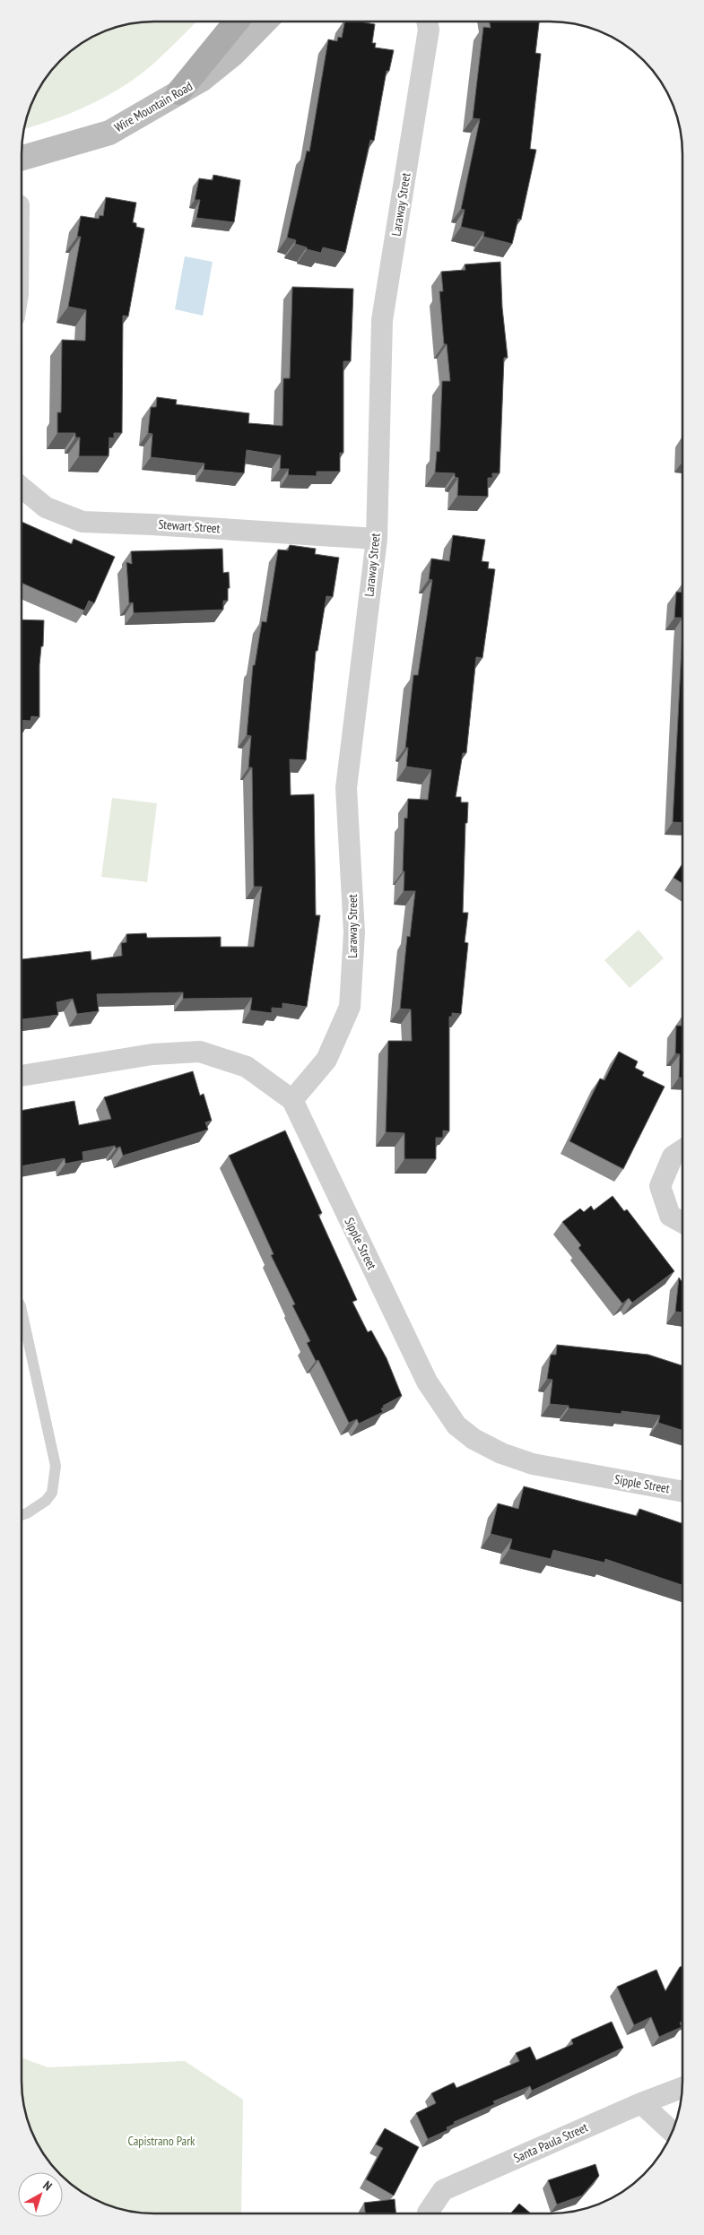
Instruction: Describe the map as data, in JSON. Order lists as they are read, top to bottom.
{
  "streets": {
    "main road": ["Wire Mountain Road"],
    "street": [
      "Laraway Street",
      "Stewart Street",
      "Sipple Street",
      "Santa Paula Street"
    ]
  },
  "crossings": [
    ["Laraway Street", "Stewart Street"],
    ["Laraway Street", "Sipple Street"]
  ],
  "parks": ["Capistrano Park"],
  "north": "top right"
}
